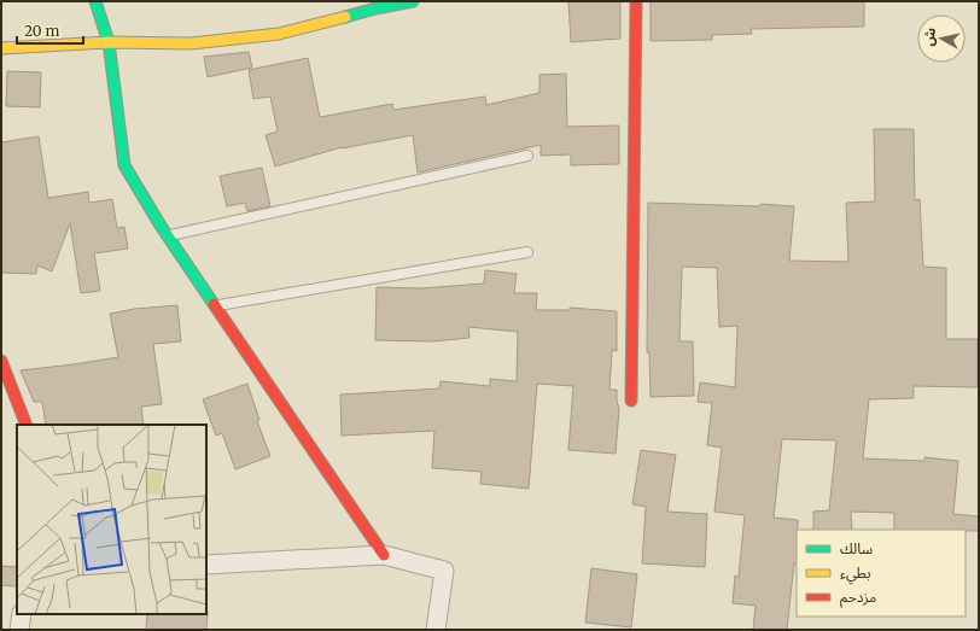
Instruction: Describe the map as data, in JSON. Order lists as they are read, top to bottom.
{
  "legend": ["سالك", "بطيء", "مزدحم"],
  "scale_bar": "20 m",
  "north": "left"
}
